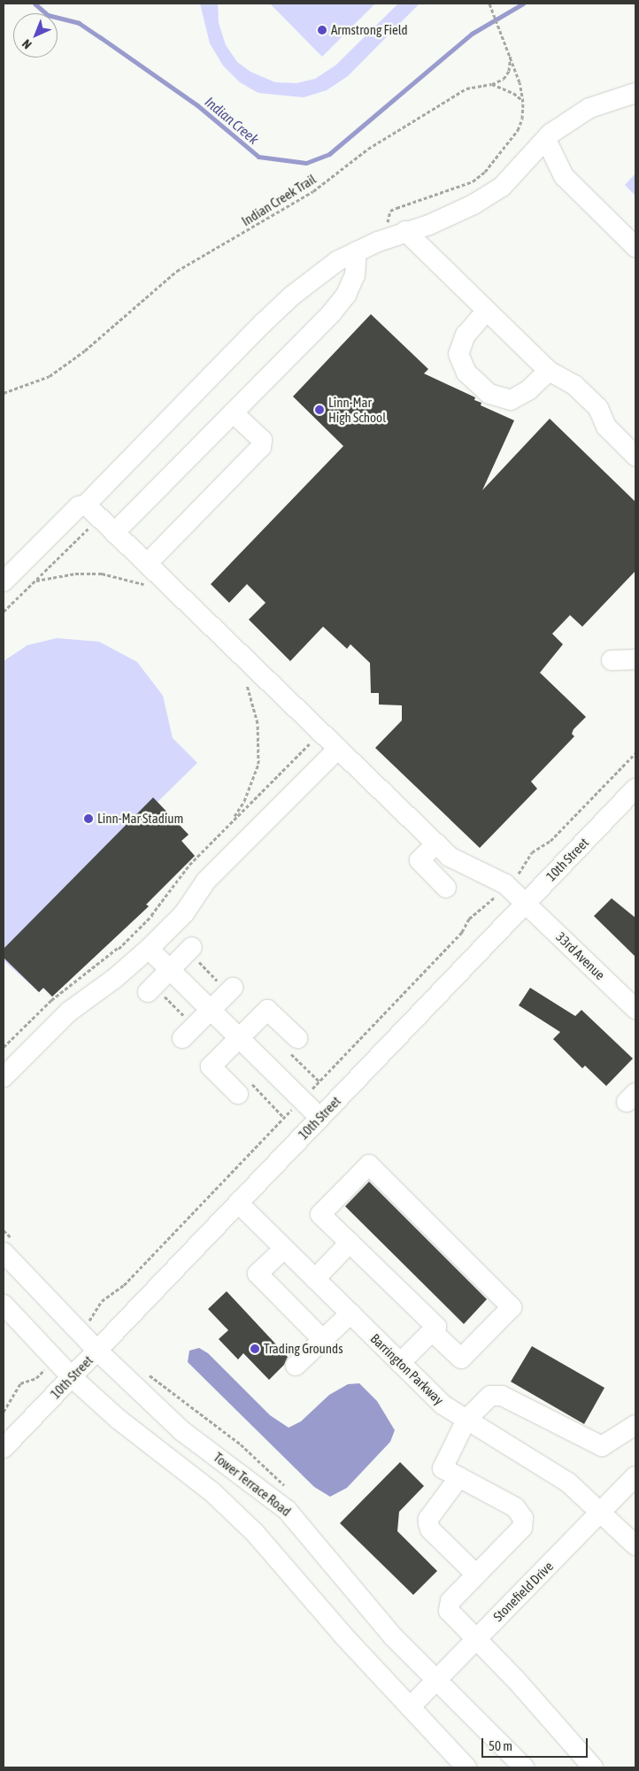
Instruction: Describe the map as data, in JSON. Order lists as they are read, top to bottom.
{
  "streets": {
    "street": [
      "10th Street",
      "33rd Avenue",
      "Barrington Parkway",
      "Tower Terrace Road",
      "Stonefield Drive"
    ],
    "path": ["Indian Creek Trail"]
  },
  "crossings": [
    ["10th Street", "33rd Avenue"],
    ["10th Street", "Barrington Parkway"],
    ["10th Street", "Tower Terrace Road"],
    ["Barrington Parkway", "Stonefield Drive"],
    ["Tower Terrace Road", "Stonefield Drive"]
  ],
  "water": ["Indian Creek"],
  "places": [
    "Armstrong Field",
    "Linn-Mar High School",
    "Linn-Mar Stadium",
    "Trading Grounds"
  ],
  "scale_bar": "50 m",
  "north": "bottom left"
}
